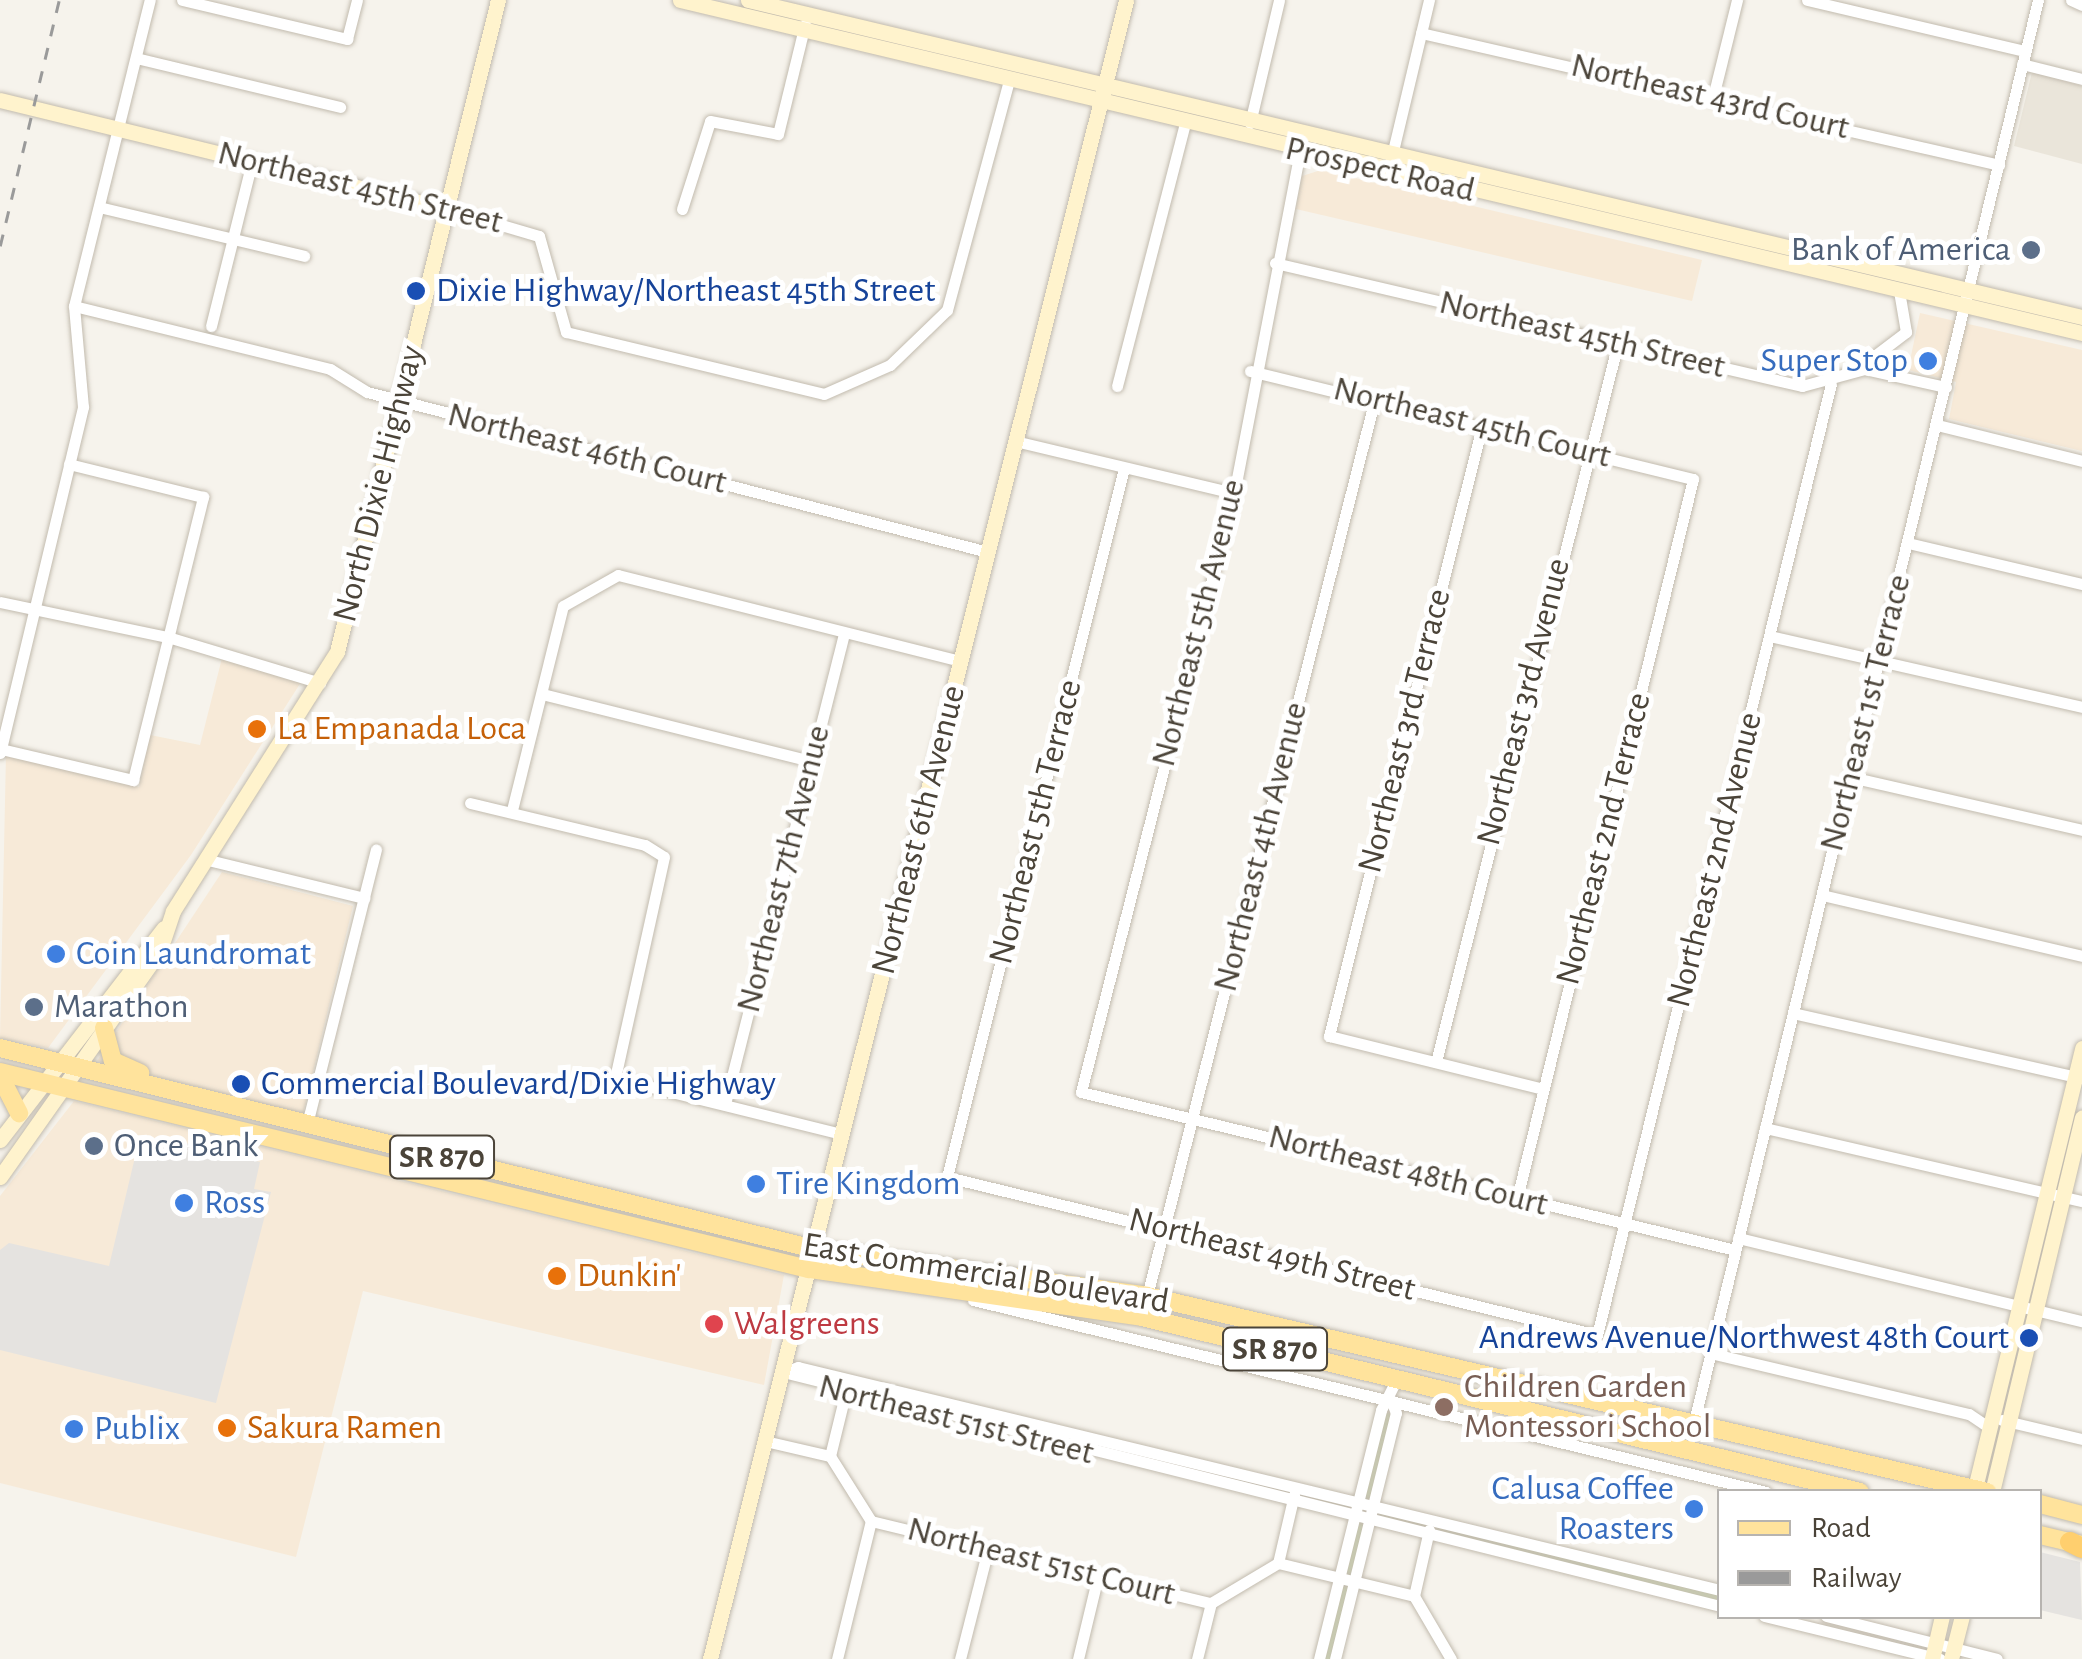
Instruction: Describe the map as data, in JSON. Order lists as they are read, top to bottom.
{
  "streets": {
    "main road": [
      "Prospect Road",
      "Northeast 45th Street",
      "North Dixie Highway",
      "Northeast 6th Avenue",
      "SR 870",
      "East Commercial Boulevard"
    ],
    "street": [
      "Northeast 43rd Court",
      "Northeast 45th Court",
      "Northeast 46th Court",
      "Northeast 5th Avenue",
      "Northeast 3rd Avenue",
      "Northeast 1st Terrace",
      "Northeast 3rd Terrace",
      "Northeast 5th Terrace",
      "Northeast 2nd Terrace",
      "Northeast 4th Avenue",
      "Northeast 2nd Avenue",
      "Northeast 7th Avenue",
      "Northeast 48th Court",
      "Northeast 49th Street",
      "Northeast 51st Street",
      "Northeast 51st Court"
    ]
  },
  "crossings": [
    ["Northeast 43rd Court", "Northeast 1st Terrace"],
    ["Prospect Road", "Northeast 45th Street"],
    ["Prospect Road", "Northeast 5th Avenue"],
    ["Prospect Road", "Northeast 1st Terrace"],
    ["Prospect Road", "Northeast 6th Avenue"],
    ["Northeast 45th Street", "North Dixie Highway"],
    ["Northeast 45th Street", "Northeast 5th Avenue"],
    ["Northeast 45th Street", "Northeast 3rd Avenue"],
    ["Northeast 45th Street", "Northeast 2nd Avenue"],
    ["Northeast 45th Court", "Northeast 5th Avenue"],
    ["Northeast 45th Court", "Northeast 3rd Avenue"],
    ["Northeast 45th Court", "Northeast 3rd Terrace"],
    ["Northeast 45th Court", "Northeast 2nd Terrace"],
    ["Northeast 45th Court", "Northeast 4th Avenue"],
    ["Northeast 46th Court", "North Dixie Highway"],
    ["Northeast 46th Court", "Northeast 6th Avenue"],
    ["North Dixie Highway", "East Commercial Boulevard"],
    ["Northeast 5th Avenue", "Northeast 48th Court"],
    ["Northeast 3rd Avenue", "Northeast 3rd Terrace"],
    ["Northeast 1st Terrace", "Northeast 48th Court"],
    ["Northeast 1st Terrace", "East Commercial Boulevard"],
    ["Northeast 5th Terrace", "Northeast 49th Street"],
    ["Northeast 6th Avenue", "East Commercial Boulevard"],
    ["Northeast 6th Avenue", "Northeast 51st Street"],
    ["Northeast 2nd Terrace", "Northeast 48th Court"],
    ["Northeast 4th Avenue", "Northeast 48th Court"],
    ["Northeast 4th Avenue", "Northeast 49th Street"],
    ["Northeast 4th Avenue", "East Commercial Boulevard"],
    ["Northeast 2nd Avenue", "Northeast 48th Court"],
    ["Northeast 2nd Avenue", "Northeast 49th Street"]
  ],
  "places": [
    "Bank of America",
    "Dixie Highway/Northeast 45th Street",
    "Super Stop",
    "La Empanada Loca",
    "Coin Laundromat",
    "Marathon",
    "Commercial Boulevard/Dixie Highway",
    "Once Bank",
    "Tire Kingdom",
    "Ross",
    "Dunkin'",
    "Walgreens",
    "Andrews Avenue/Northwest 48th Court",
    "Children Garden Montessori School",
    "Sakura Ramen",
    "Publix",
    "Calusa Coffee Roasters"
  ],
  "legend": ["Road", "Railway"]
}
